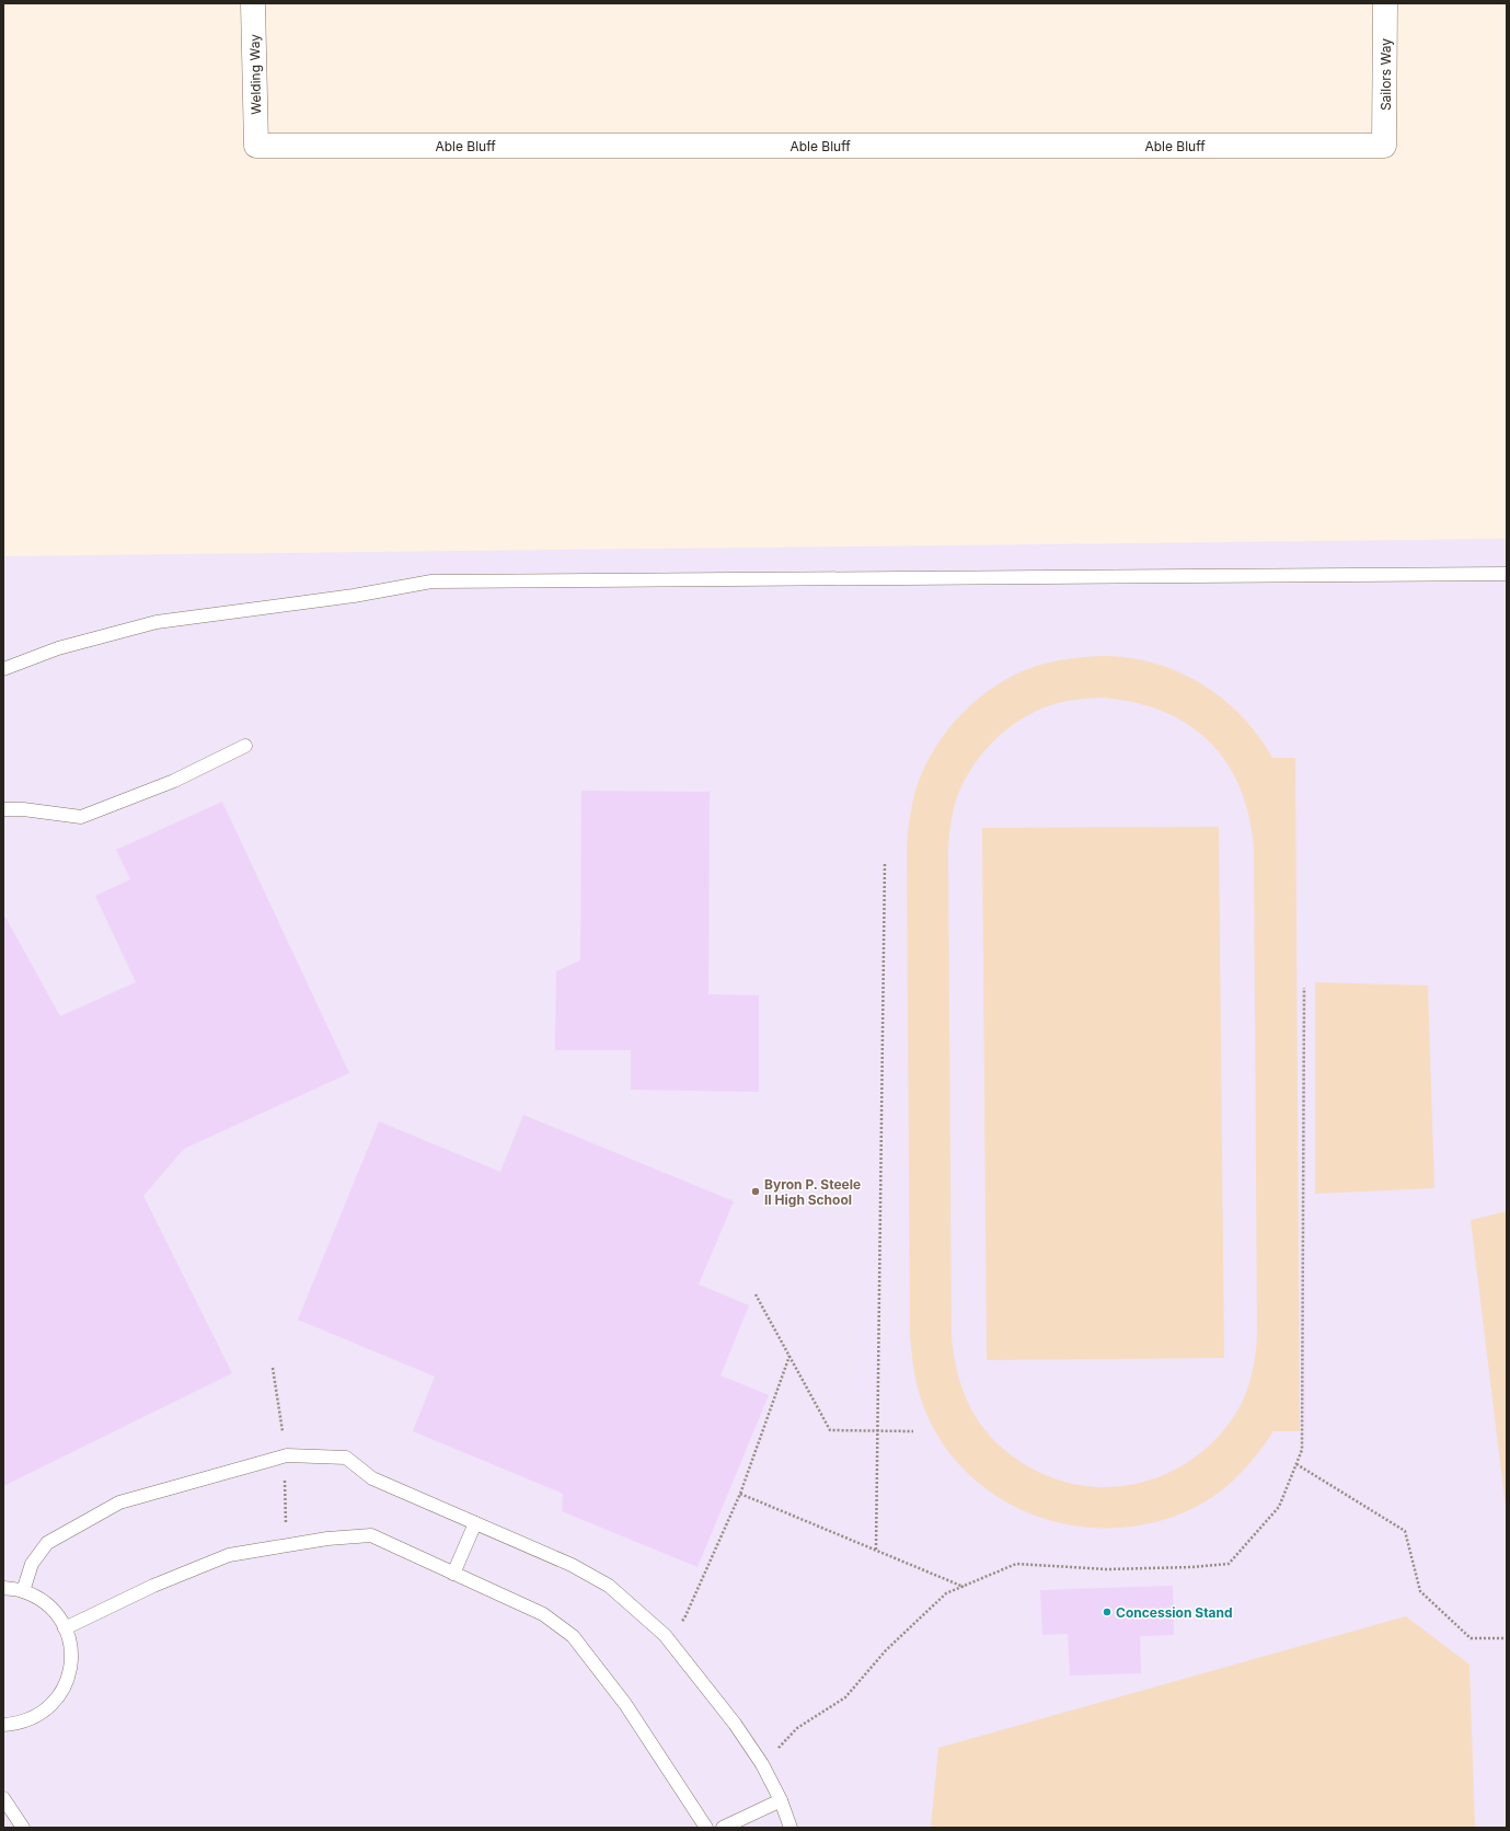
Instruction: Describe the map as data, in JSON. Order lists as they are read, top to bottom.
{
  "streets": {
    "street": ["Welding Way", "Sailors Way", "Able Bluff"]
  },
  "crossings": [
    ["Welding Way", "Able Bluff"],
    ["Sailors Way", "Able Bluff"]
  ],
  "places": ["Byron P. Steele II High School", "Concession Stand"]
}
